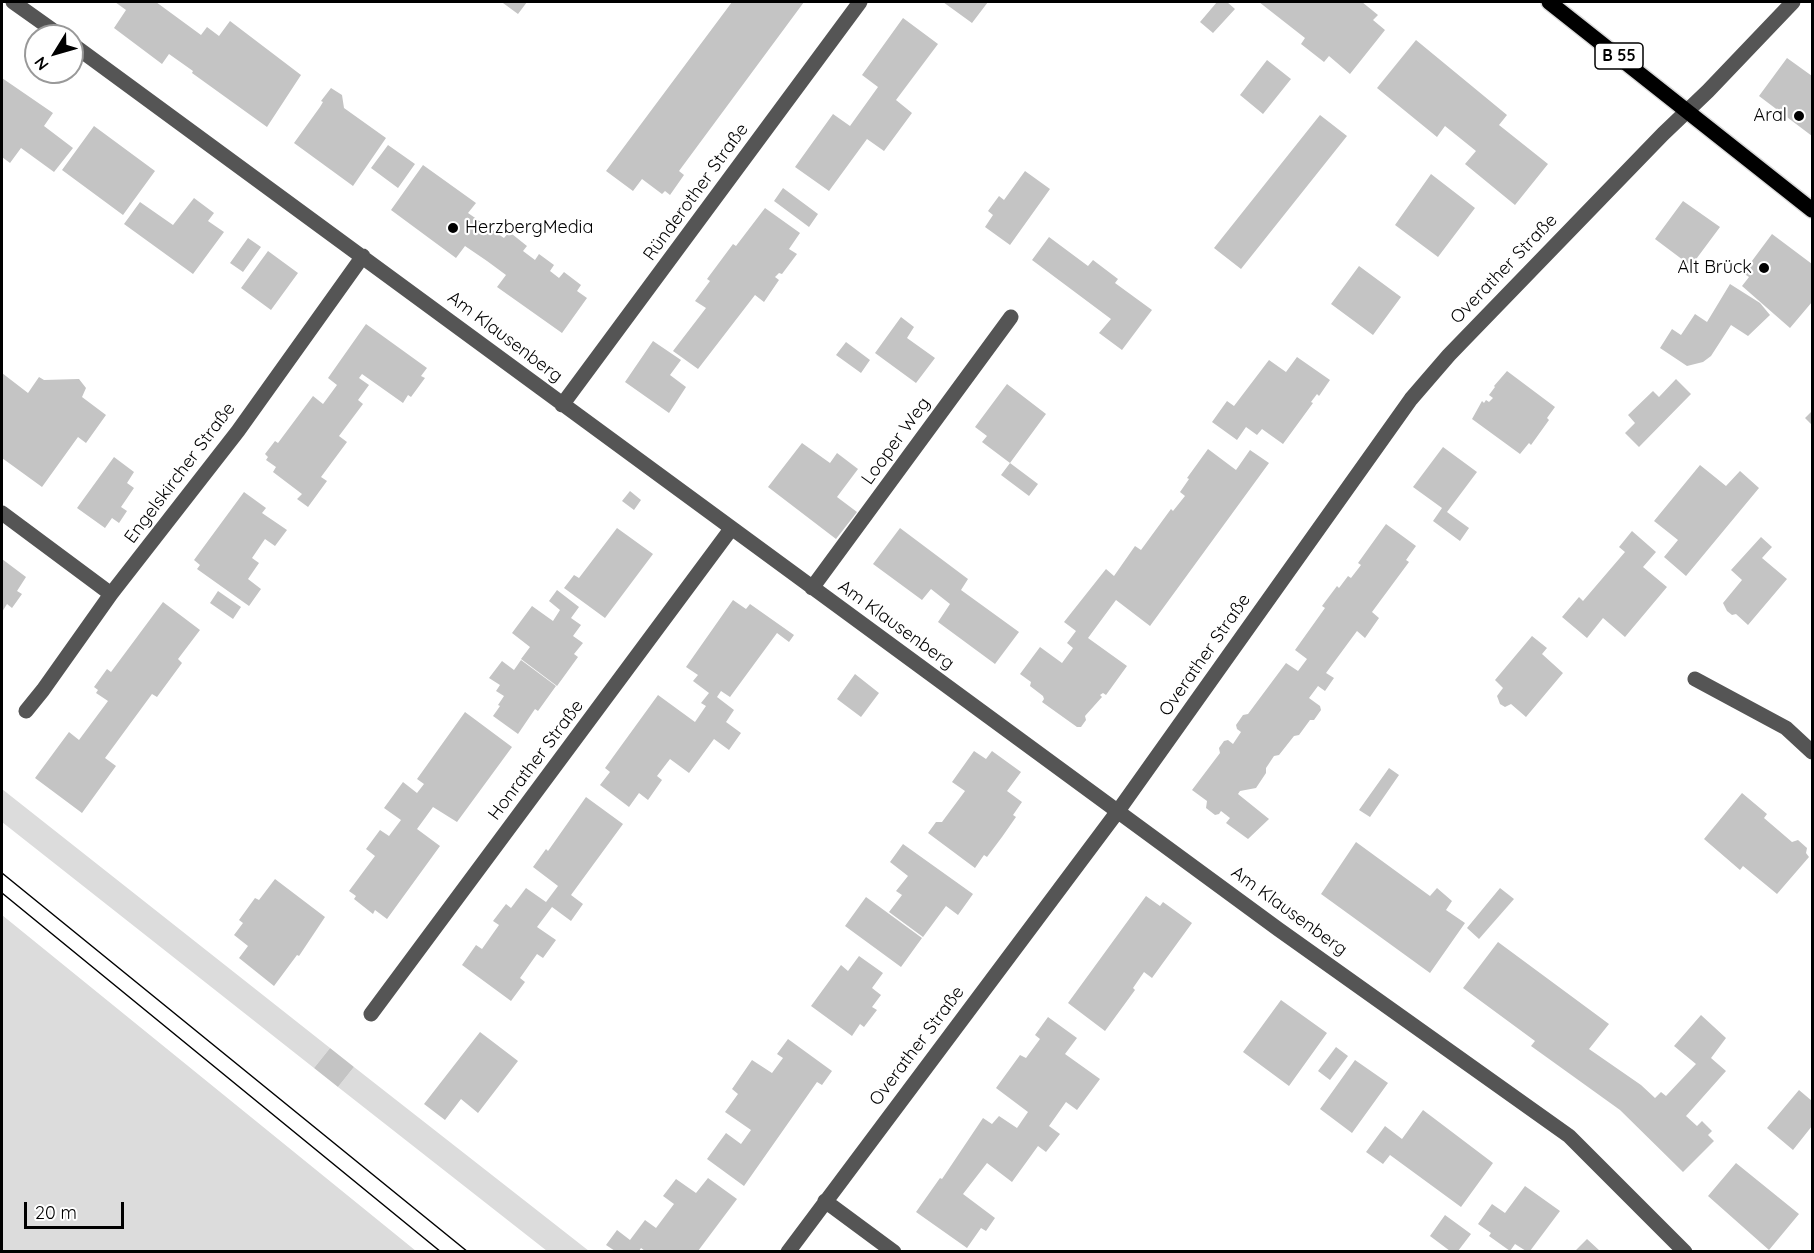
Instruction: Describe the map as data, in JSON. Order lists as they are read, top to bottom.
{
  "streets": {
    "main road": ["B 55"],
    "street": [
      "Ründerother Straße",
      "Overather Straße",
      "Am Klausenberg",
      "Looper Weg",
      "Engelskircher Straße",
      "Honrather Straße"
    ]
  },
  "crossings": [
    ["B 55", "Overather Straße"],
    ["Ründerother Straße", "Am Klausenberg"],
    ["Overather Straße", "Am Klausenberg"],
    ["Am Klausenberg", "Looper Weg"],
    ["Am Klausenberg", "Engelskircher Straße"],
    ["Am Klausenberg", "Honrather Straße"]
  ],
  "places": ["Aral", "HerzbergMedia", "Alt Brück"],
  "scale_bar": "20 m",
  "north": "bottom left"
}
